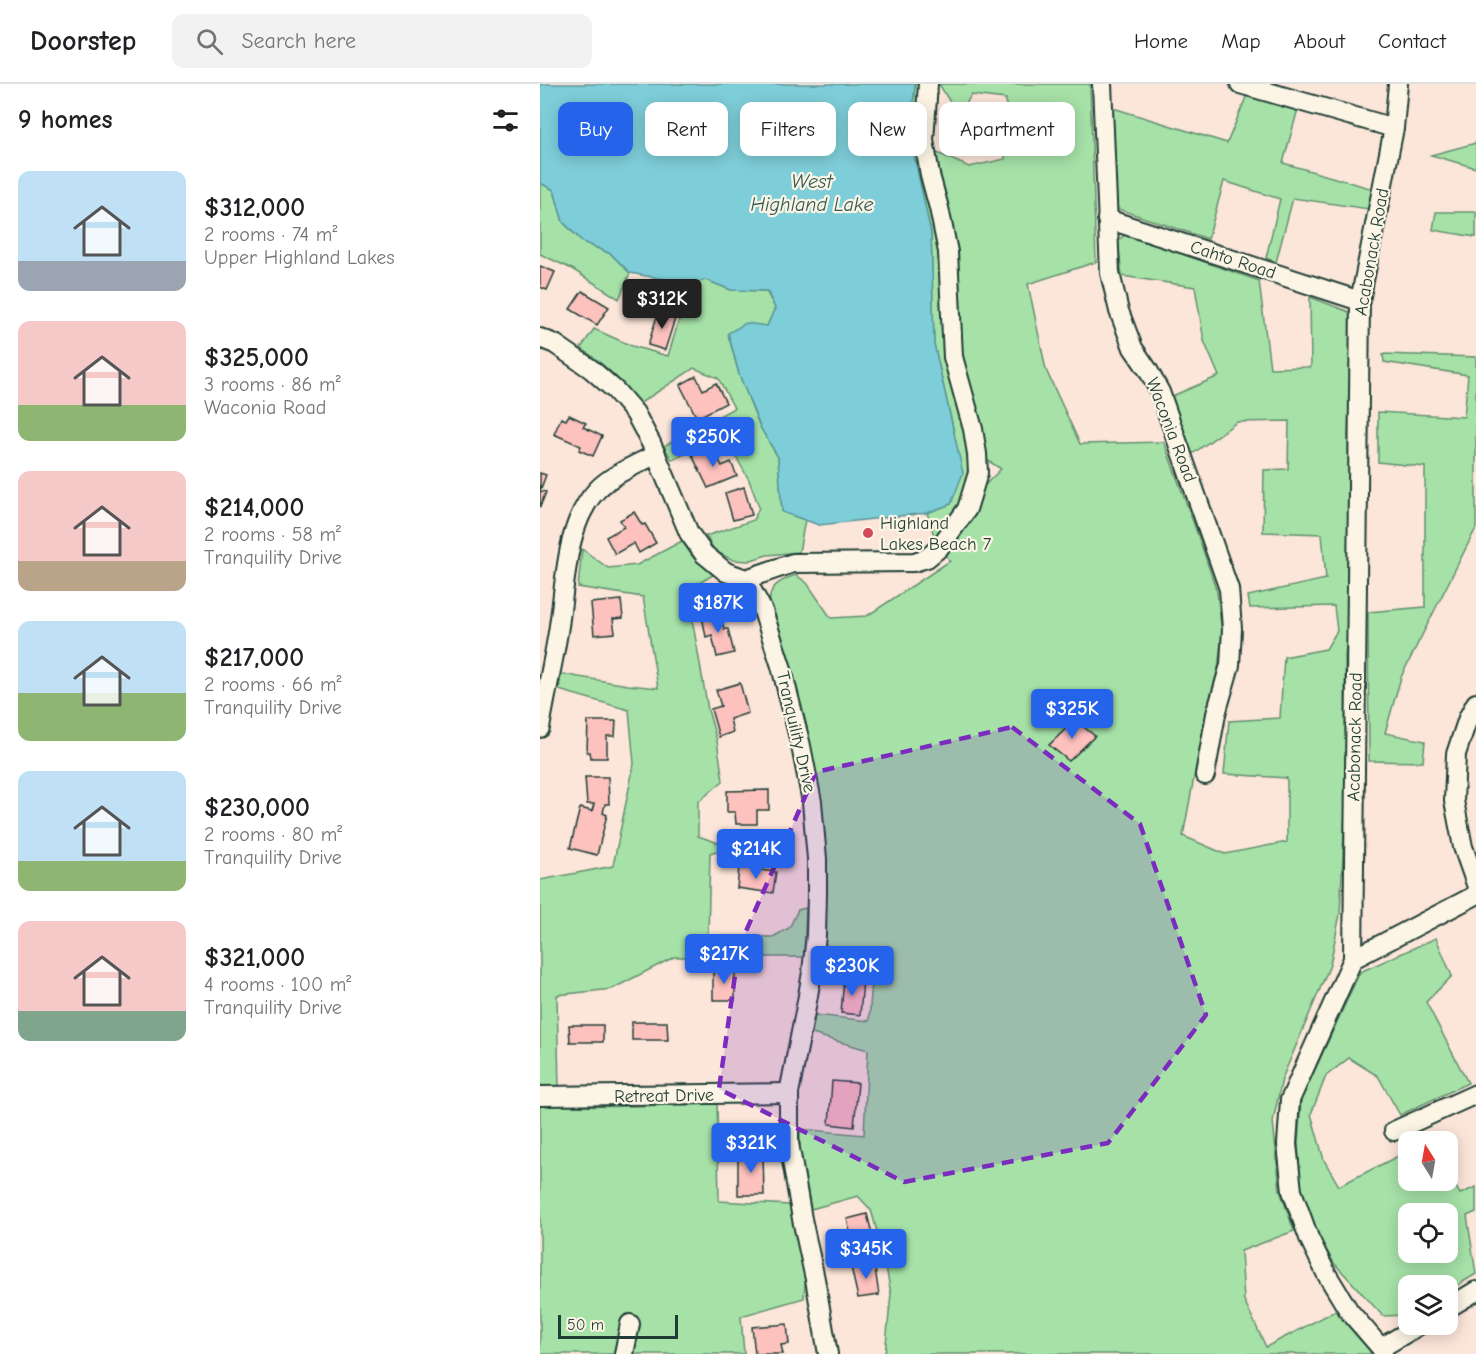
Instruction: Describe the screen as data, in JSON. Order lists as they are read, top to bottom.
{
  "streets": {
    "street": [
      "Acabonack Road",
      "Cahto Road",
      "Waconia Road",
      "Tranquility Drive",
      "Retreat Drive"
    ]
  },
  "crossings": [
    ["Acabonack Road", "Cahto Road"],
    ["Cahto Road", "Waconia Road"],
    ["Tranquility Drive", "Retreat Drive"]
  ],
  "water": ["West Highland Lake"],
  "places": ["Highland Lakes Beach 7"],
  "scale_bar": "50 m",
  "north": "top",
  "page": {
    "header": "Doorstep",
    "search": "Search here",
    "nav": [
      "Home",
      "Map",
      "About",
      "Contact"
    ],
    "heading": "9 homes",
    "chip": [
      "Buy",
      "Rent",
      "Filters",
      "New",
      "Apartment"
    ],
    "list": [
      {
        "name": "$312,000",
        "note": "2 rooms · 74 m² · Upper Highland Lakes"
      },
      {
        "name": "$325,000",
        "note": "3 rooms · 86 m² · Waconia Road"
      },
      {
        "name": "$214,000",
        "note": "2 rooms · 58 m² · Tranquility Drive"
      },
      {
        "name": "$217,000",
        "note": "2 rooms · 66 m² · Tranquility Drive"
      },
      {
        "name": "$230,000",
        "note": "2 rooms · 80 m² · Tranquility Drive"
      },
      {
        "name": "$321,000",
        "note": "4 rooms · 100 m² · Tranquility Drive"
      }
    ],
    "price": [
      "$312K",
      "$250K",
      "$187K",
      "$325K",
      "$214K",
      "$217K",
      "$230K",
      "$321K",
      "$345K"
    ],
    "scale": "50 m"
  }
}
